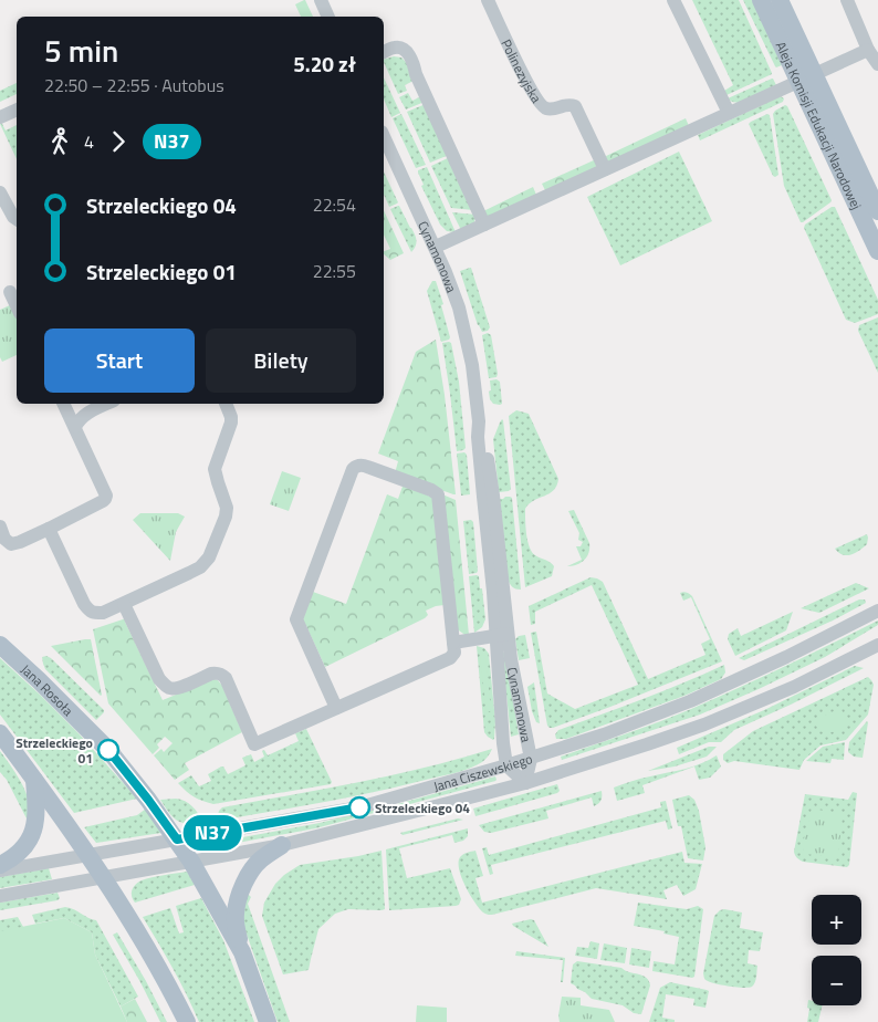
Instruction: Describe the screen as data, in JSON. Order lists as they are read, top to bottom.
{
  "streets": {
    "main road": ["Aleja Komisji Edukacji Narodowej", "Jana Rosoła"],
    "street": ["Polinezyjska", "Cynamonowa", "Jana Ciszewskiego"]
  },
  "crossings": [
    ["Cynamonowa", "Jana Ciszewskiego"],
    ["Jana Rosoła", "Jana Ciszewskiego"]
  ],
  "places": ["Strzeleckiego 01", "Strzeleckiego 04"],
  "lines": ["bus line N37"],
  "page": {
    "on_map": "N37",
    "heading": ["5 min", "22:50 – 22:55 · Autobus", "5.20 zł"],
    "legs": ["4", "N37"],
    "list": [
      {
        "name": "Strzeleckiego 04",
        "value": "22:54"
      },
      {
        "name": "Strzeleckiego 01",
        "value": "22:55"
      }
    ],
    "buttons": ["Start", "Bilety"],
    "map_buttons": ["+", "−"]
  }
}
